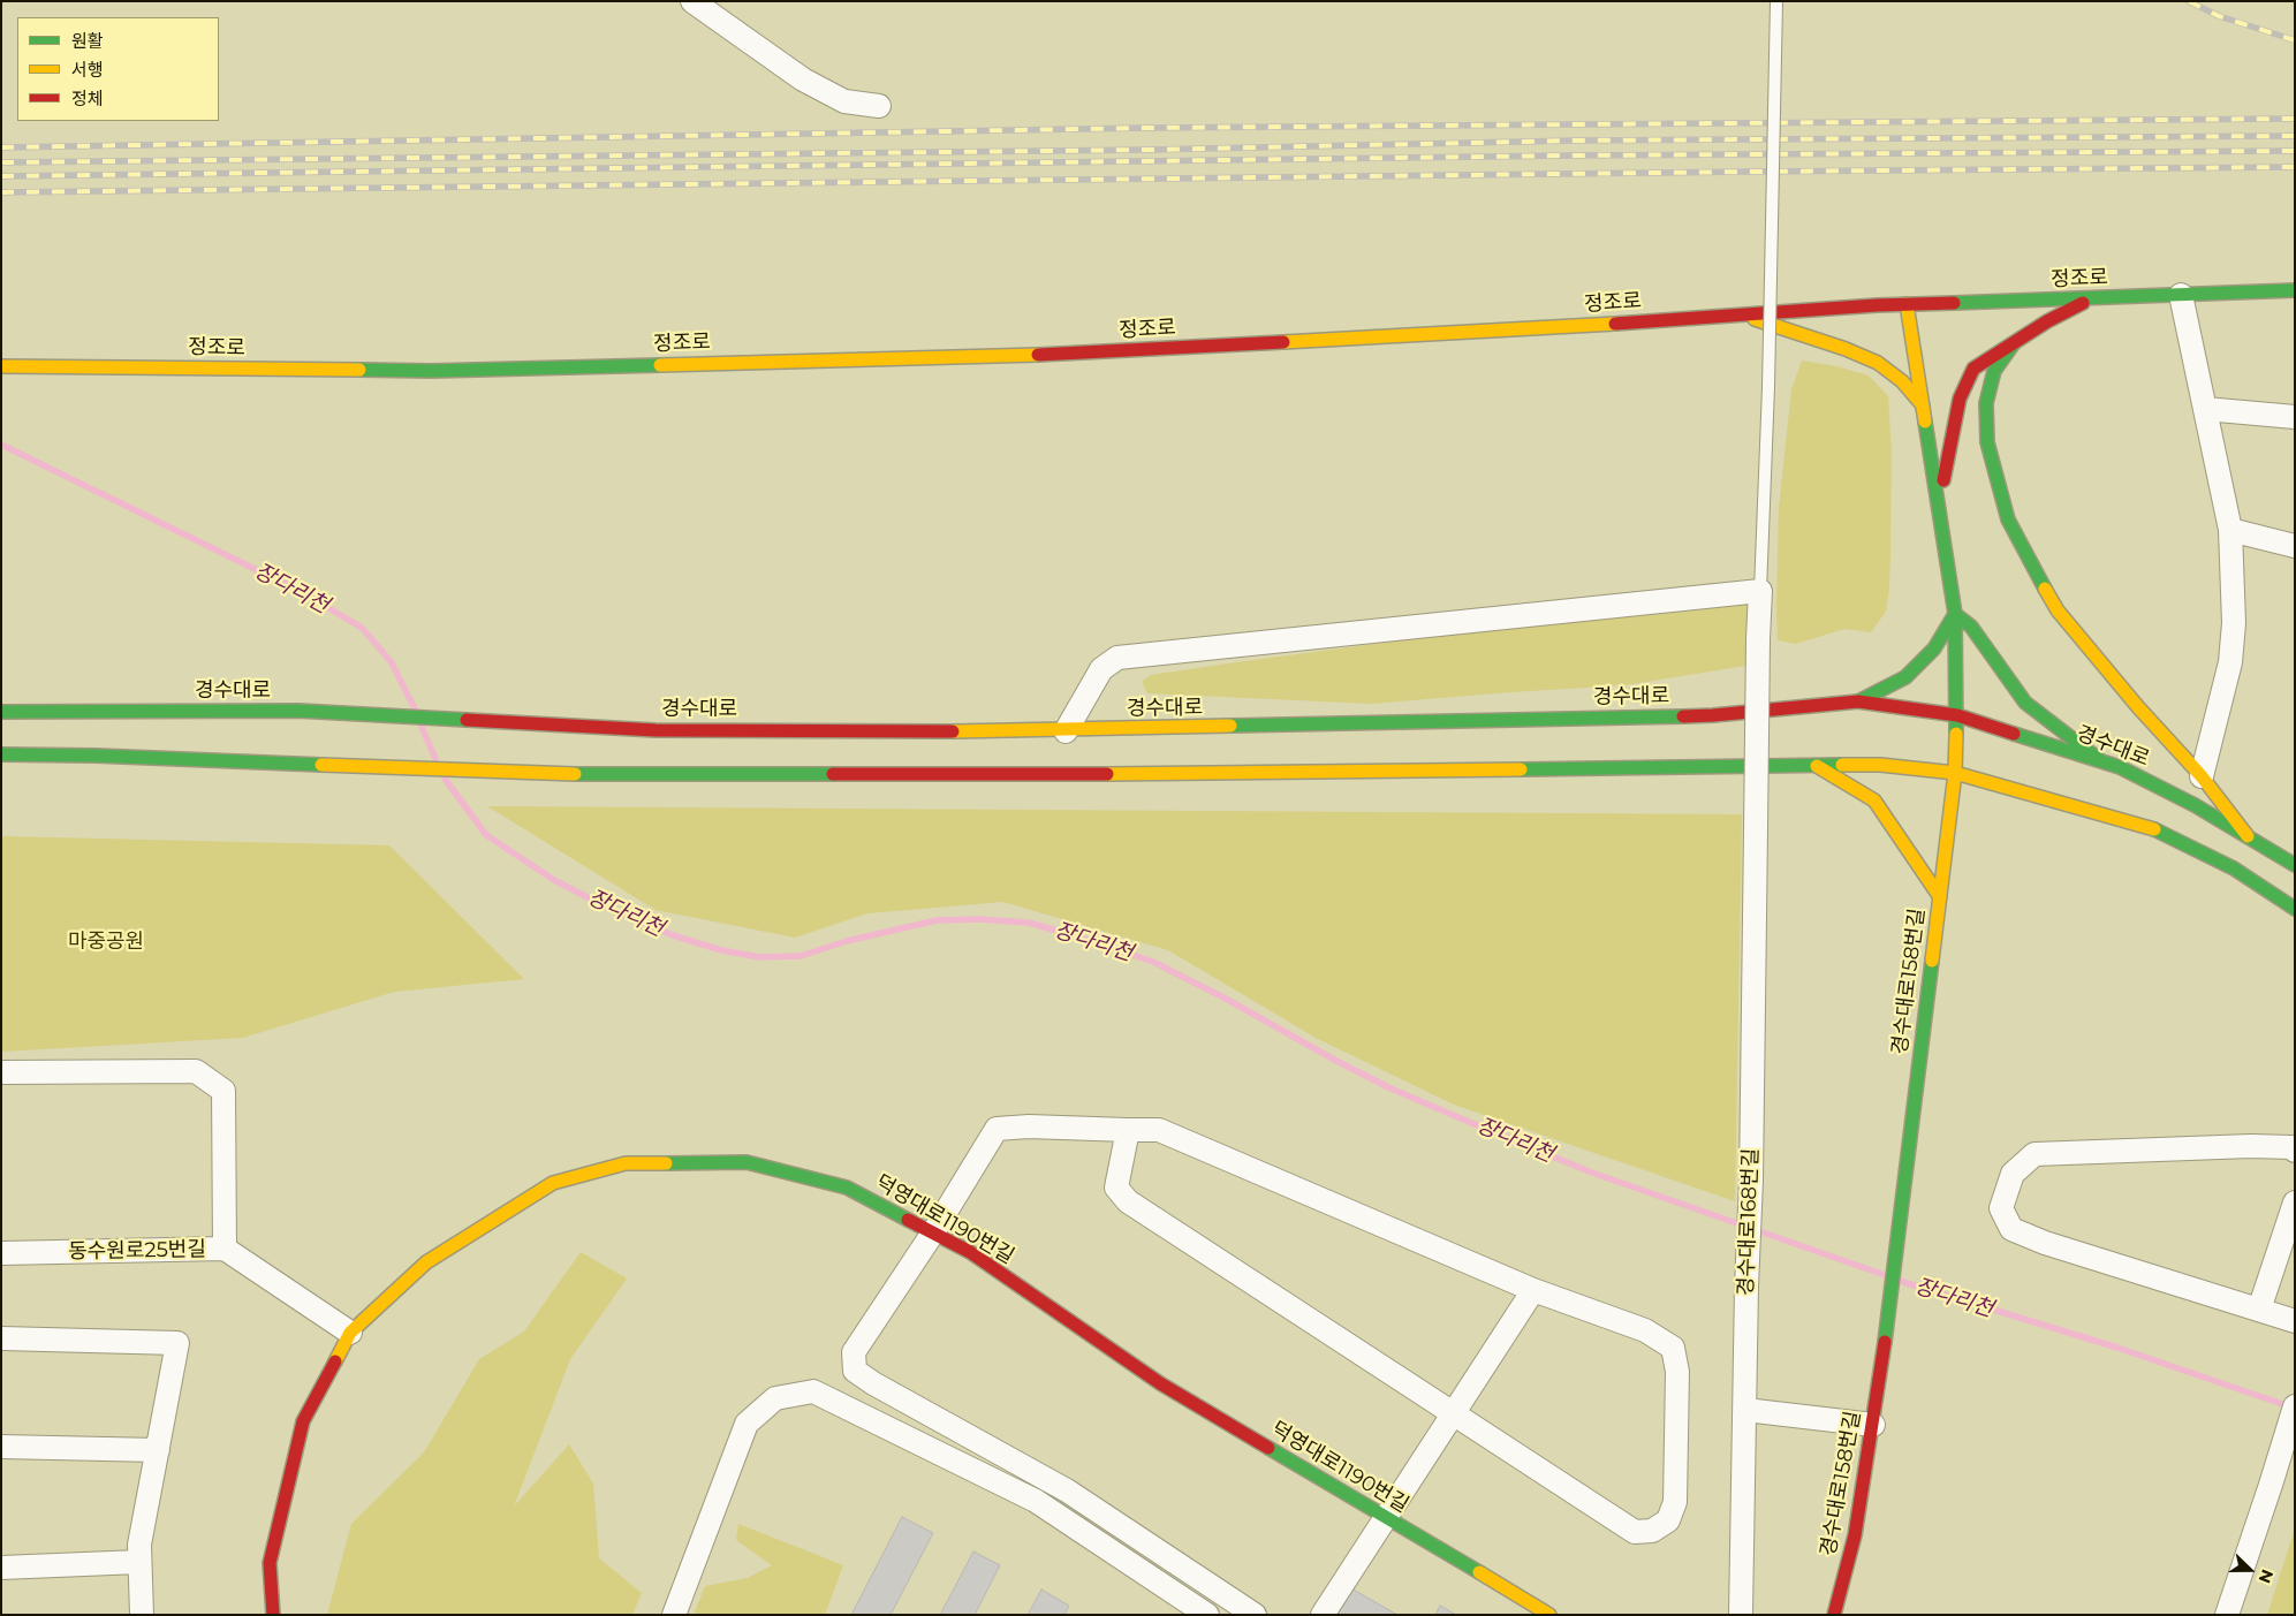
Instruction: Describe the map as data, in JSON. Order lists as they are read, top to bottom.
{
  "streets": {
    "main road": [
      "정조로",
      "경수대로",
      "경수대로158번길",
      "덕영대로1190번길"
    ],
    "street": ["경수대로168번길", "동수원로25번길"]
  },
  "crossings": [
    ["정조로", "경수대로158번길"],
    ["경수대로", "경수대로158번길"],
    ["덕영대로1190번길", "동수원로25번길"]
  ],
  "water": ["장다리천"],
  "parks": ["마중공원"],
  "legend": ["원활", "서행", "정체"],
  "north": "right"
}
